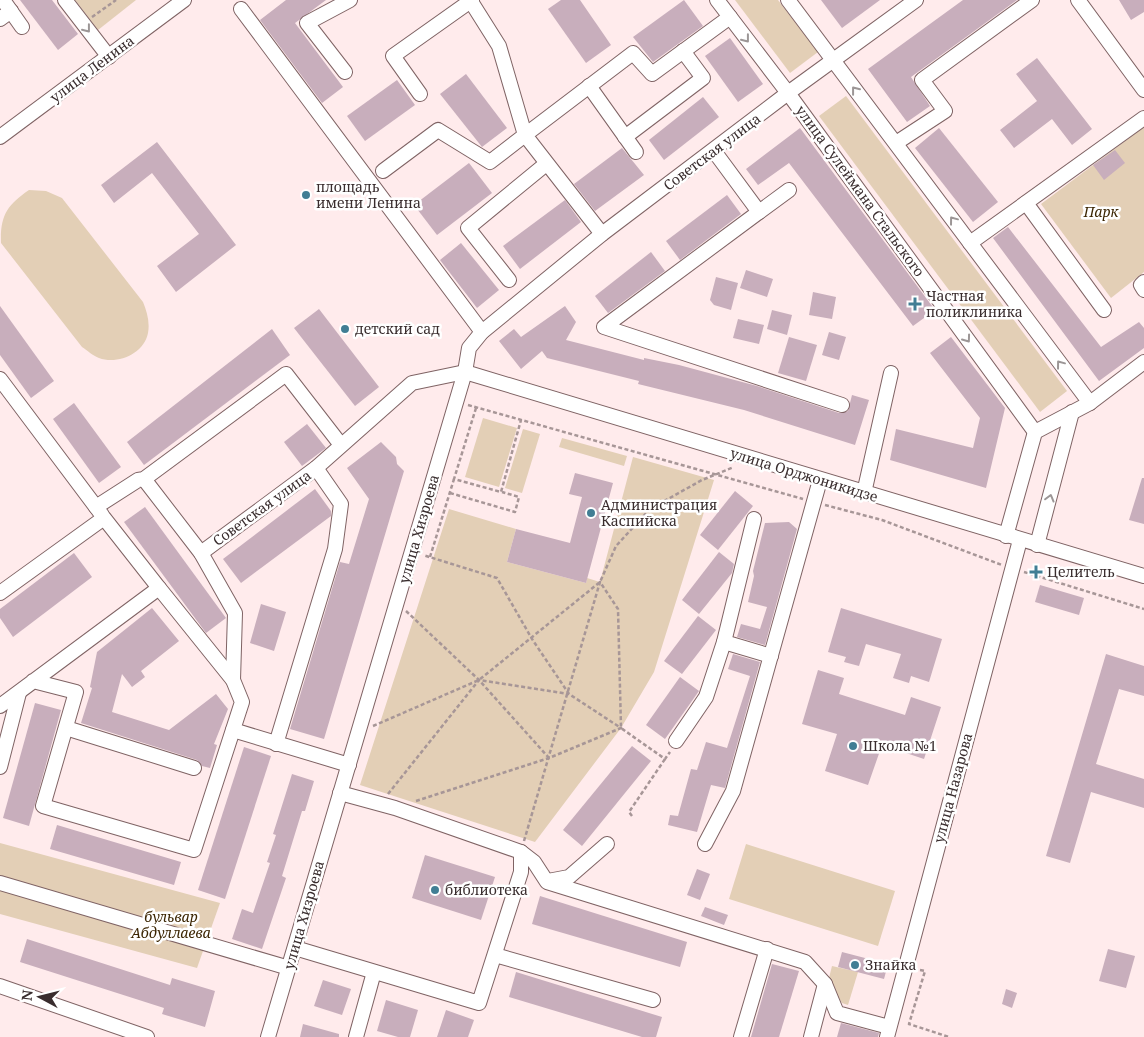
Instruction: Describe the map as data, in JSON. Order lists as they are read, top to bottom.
{
  "streets": {
    "street": [
      "улица Ленина",
      "Советская улица",
      "улица Сулеймана Стальского",
      "улица Орджоникидзе",
      "улица Хизроева",
      "улица Назарова"
    ]
  },
  "crossings": [
    ["Советская улица", "улица Сулеймана Стальского"],
    ["Советская улица", "улица Хизроева"],
    ["улица Орджоникидзе", "улица Хизроева"],
    ["улица Орджоникидзе", "улица Назарова"]
  ],
  "parks": ["Парк", "бульвар Абдуллаева"],
  "places": {
    "other": [
      "площадь имени Ленина",
      "детский сад",
      "Администрация Каспийска",
      "Школа №1",
      "библиотека",
      "Знайка"
    ],
    "health": ["Частная поликлиника", "Целитель"]
  },
  "north": "left"
}
